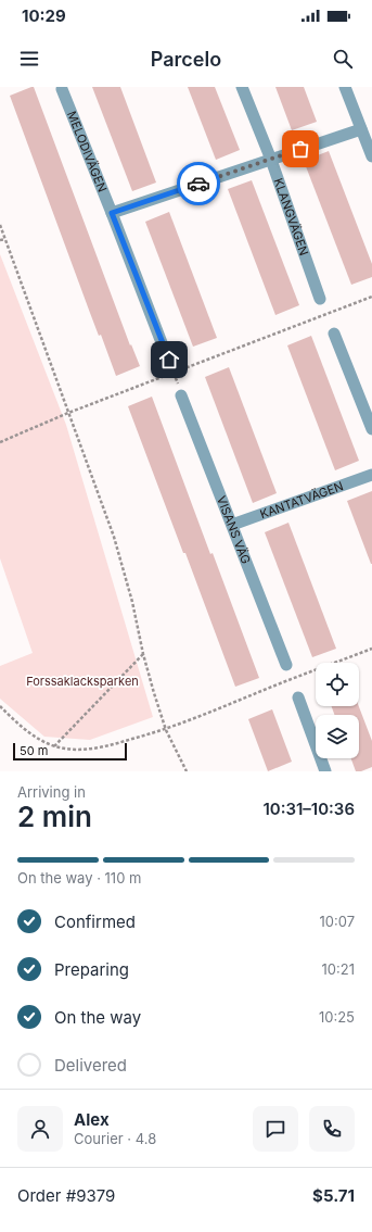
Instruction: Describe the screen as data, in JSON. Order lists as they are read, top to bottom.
{
  "streets": {
    "street": [
      "MELODIVÄGEN",
      "KLANGVÄGEN",
      "KANTATVÄGEN",
      "VISANS VÄG"
    ]
  },
  "crossings": [
    ["KANTATVÄGEN", "VISANS VÄG"]
  ],
  "parks": ["Forssaklacksparken"],
  "scale_bar": "50 m",
  "page": {
    "status": "10:29",
    "header": "Parcelo",
    "scale": "50 m",
    "heading": ["2 min", "Arriving in", "10:31–10:36"],
    "panel": [
      "Alex",
      "Courier · 4.8",
      "Order #9379",
      "$5.71"
    ],
    "bar": "On the way · 110 m",
    "list": [
      ["Confirmed", "10:07"],
      ["Preparing", "10:21"],
      ["On the way", "10:25"],
      "Delivered"
    ]
  }
}
